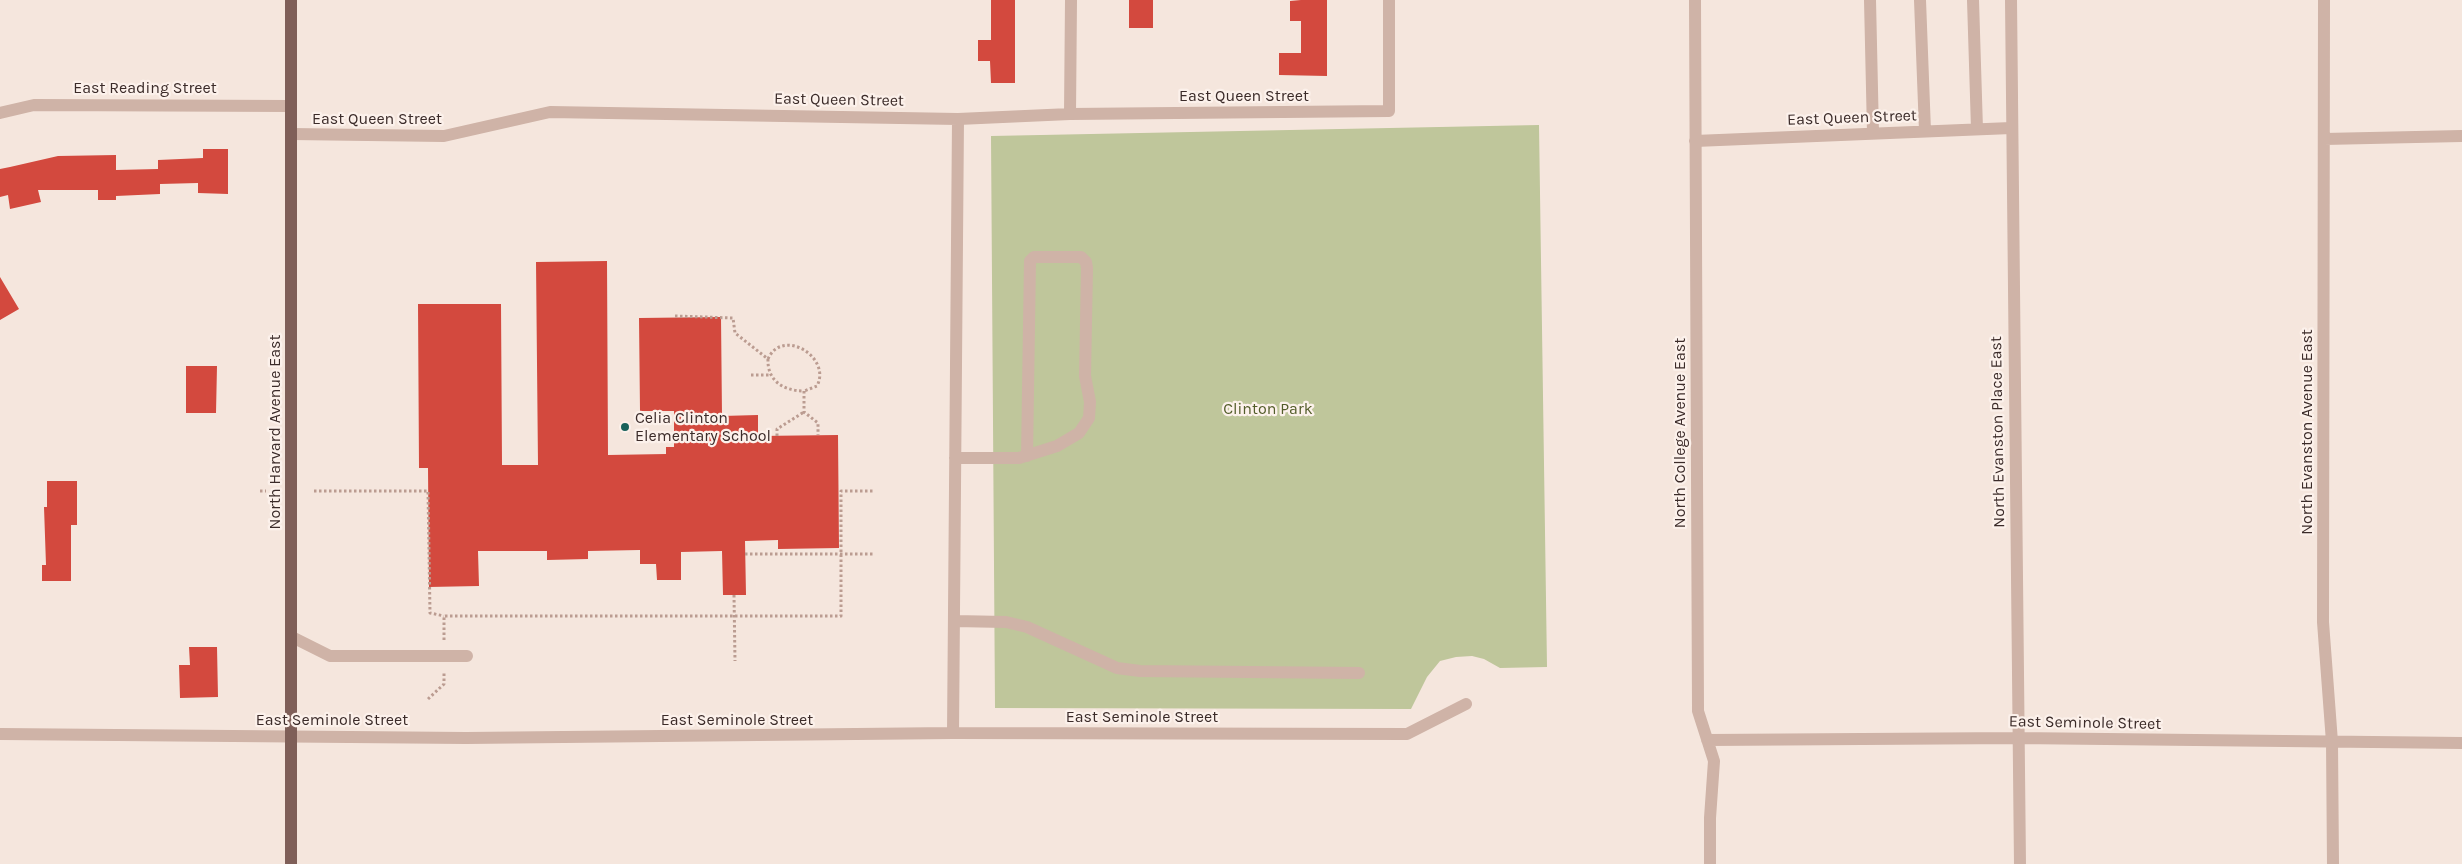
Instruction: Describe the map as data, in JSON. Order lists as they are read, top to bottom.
{
  "streets": {
    "main road": ["North Harvard Avenue East"],
    "street": [
      "East Reading Street",
      "East Queen Street",
      "North Evanston Place East",
      "North Evanston Avenue East",
      "North College Avenue East",
      "East Seminole Street"
    ]
  },
  "crossings": [
    ["East Reading Street", "North Harvard Avenue East"],
    ["East Queen Street", "North Harvard Avenue East"],
    ["East Queen Street", "North Evanston Place East"],
    ["East Queen Street", "North College Avenue East"],
    ["North Harvard Avenue East", "East Seminole Street"],
    ["North Evanston Place East", "East Seminole Street"],
    ["North Evanston Avenue East", "East Seminole Street"],
    ["North College Avenue East", "East Seminole Street"]
  ],
  "parks": ["Clinton Park"],
  "places": ["Celia Clinton Elementary School"]
}
